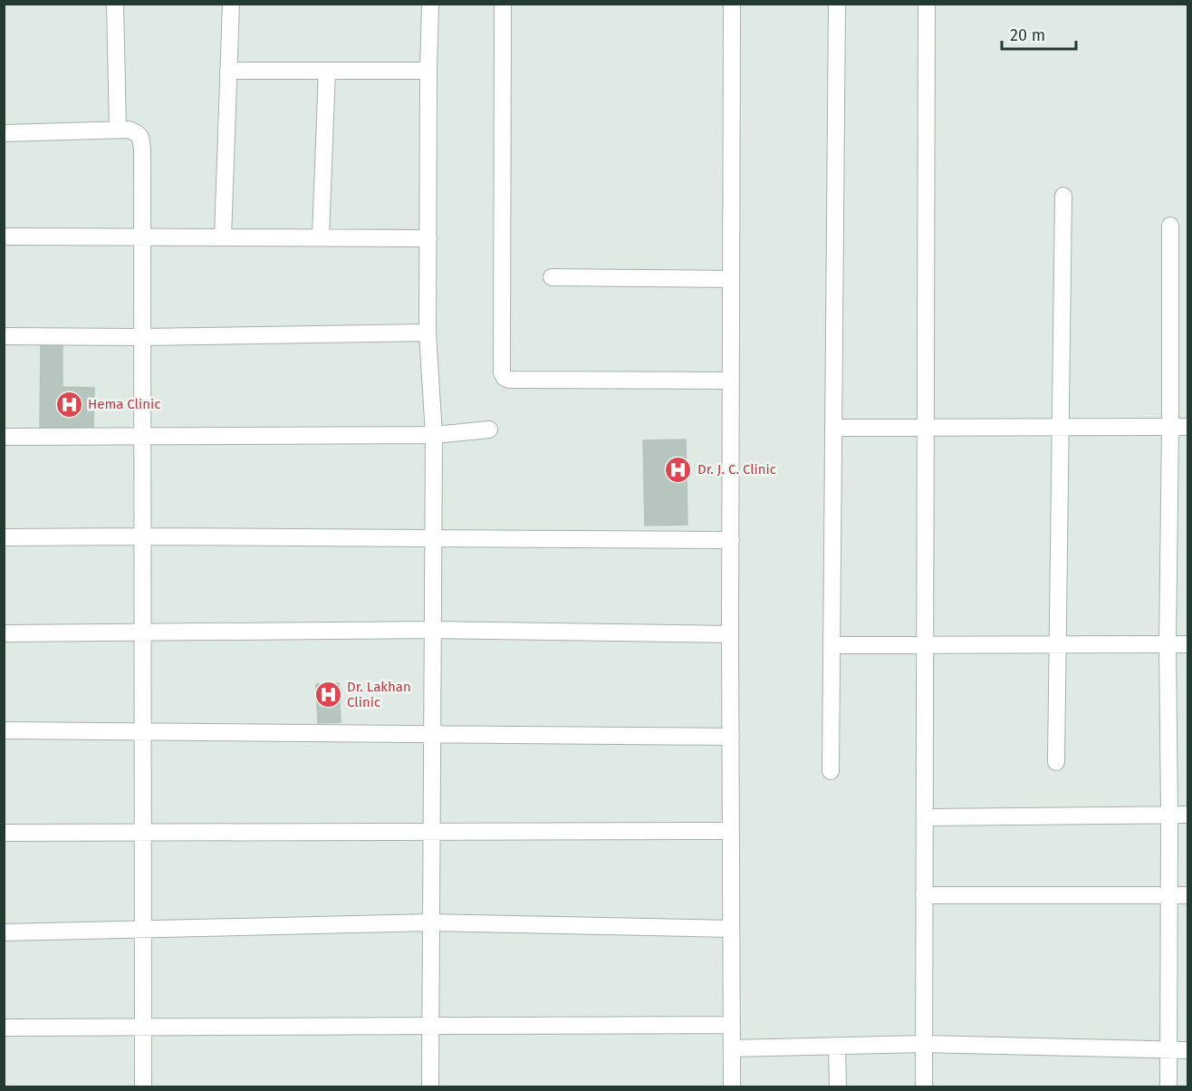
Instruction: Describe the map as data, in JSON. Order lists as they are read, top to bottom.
{
  "places": {
    "hospital": ["Hema Clinic", "Dr. J. C. Clinic", "Dr. Lakhan Clinic"]
  },
  "scale_bar": "20 m"
}
